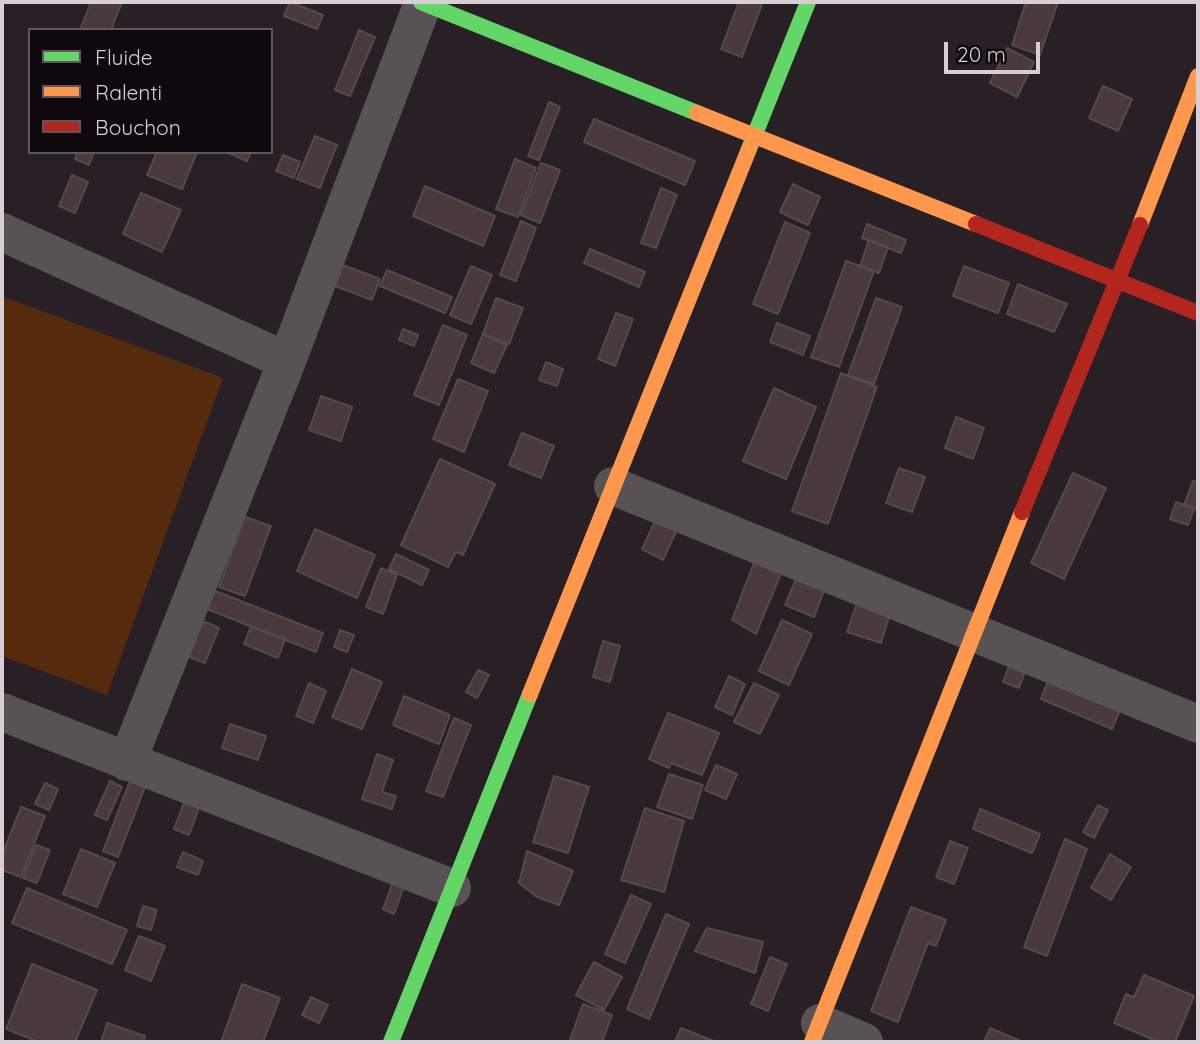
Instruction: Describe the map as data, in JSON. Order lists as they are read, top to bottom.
{
  "legend": ["Fluide", "Ralenti", "Bouchon"],
  "scale_bar": "20 m"
}
